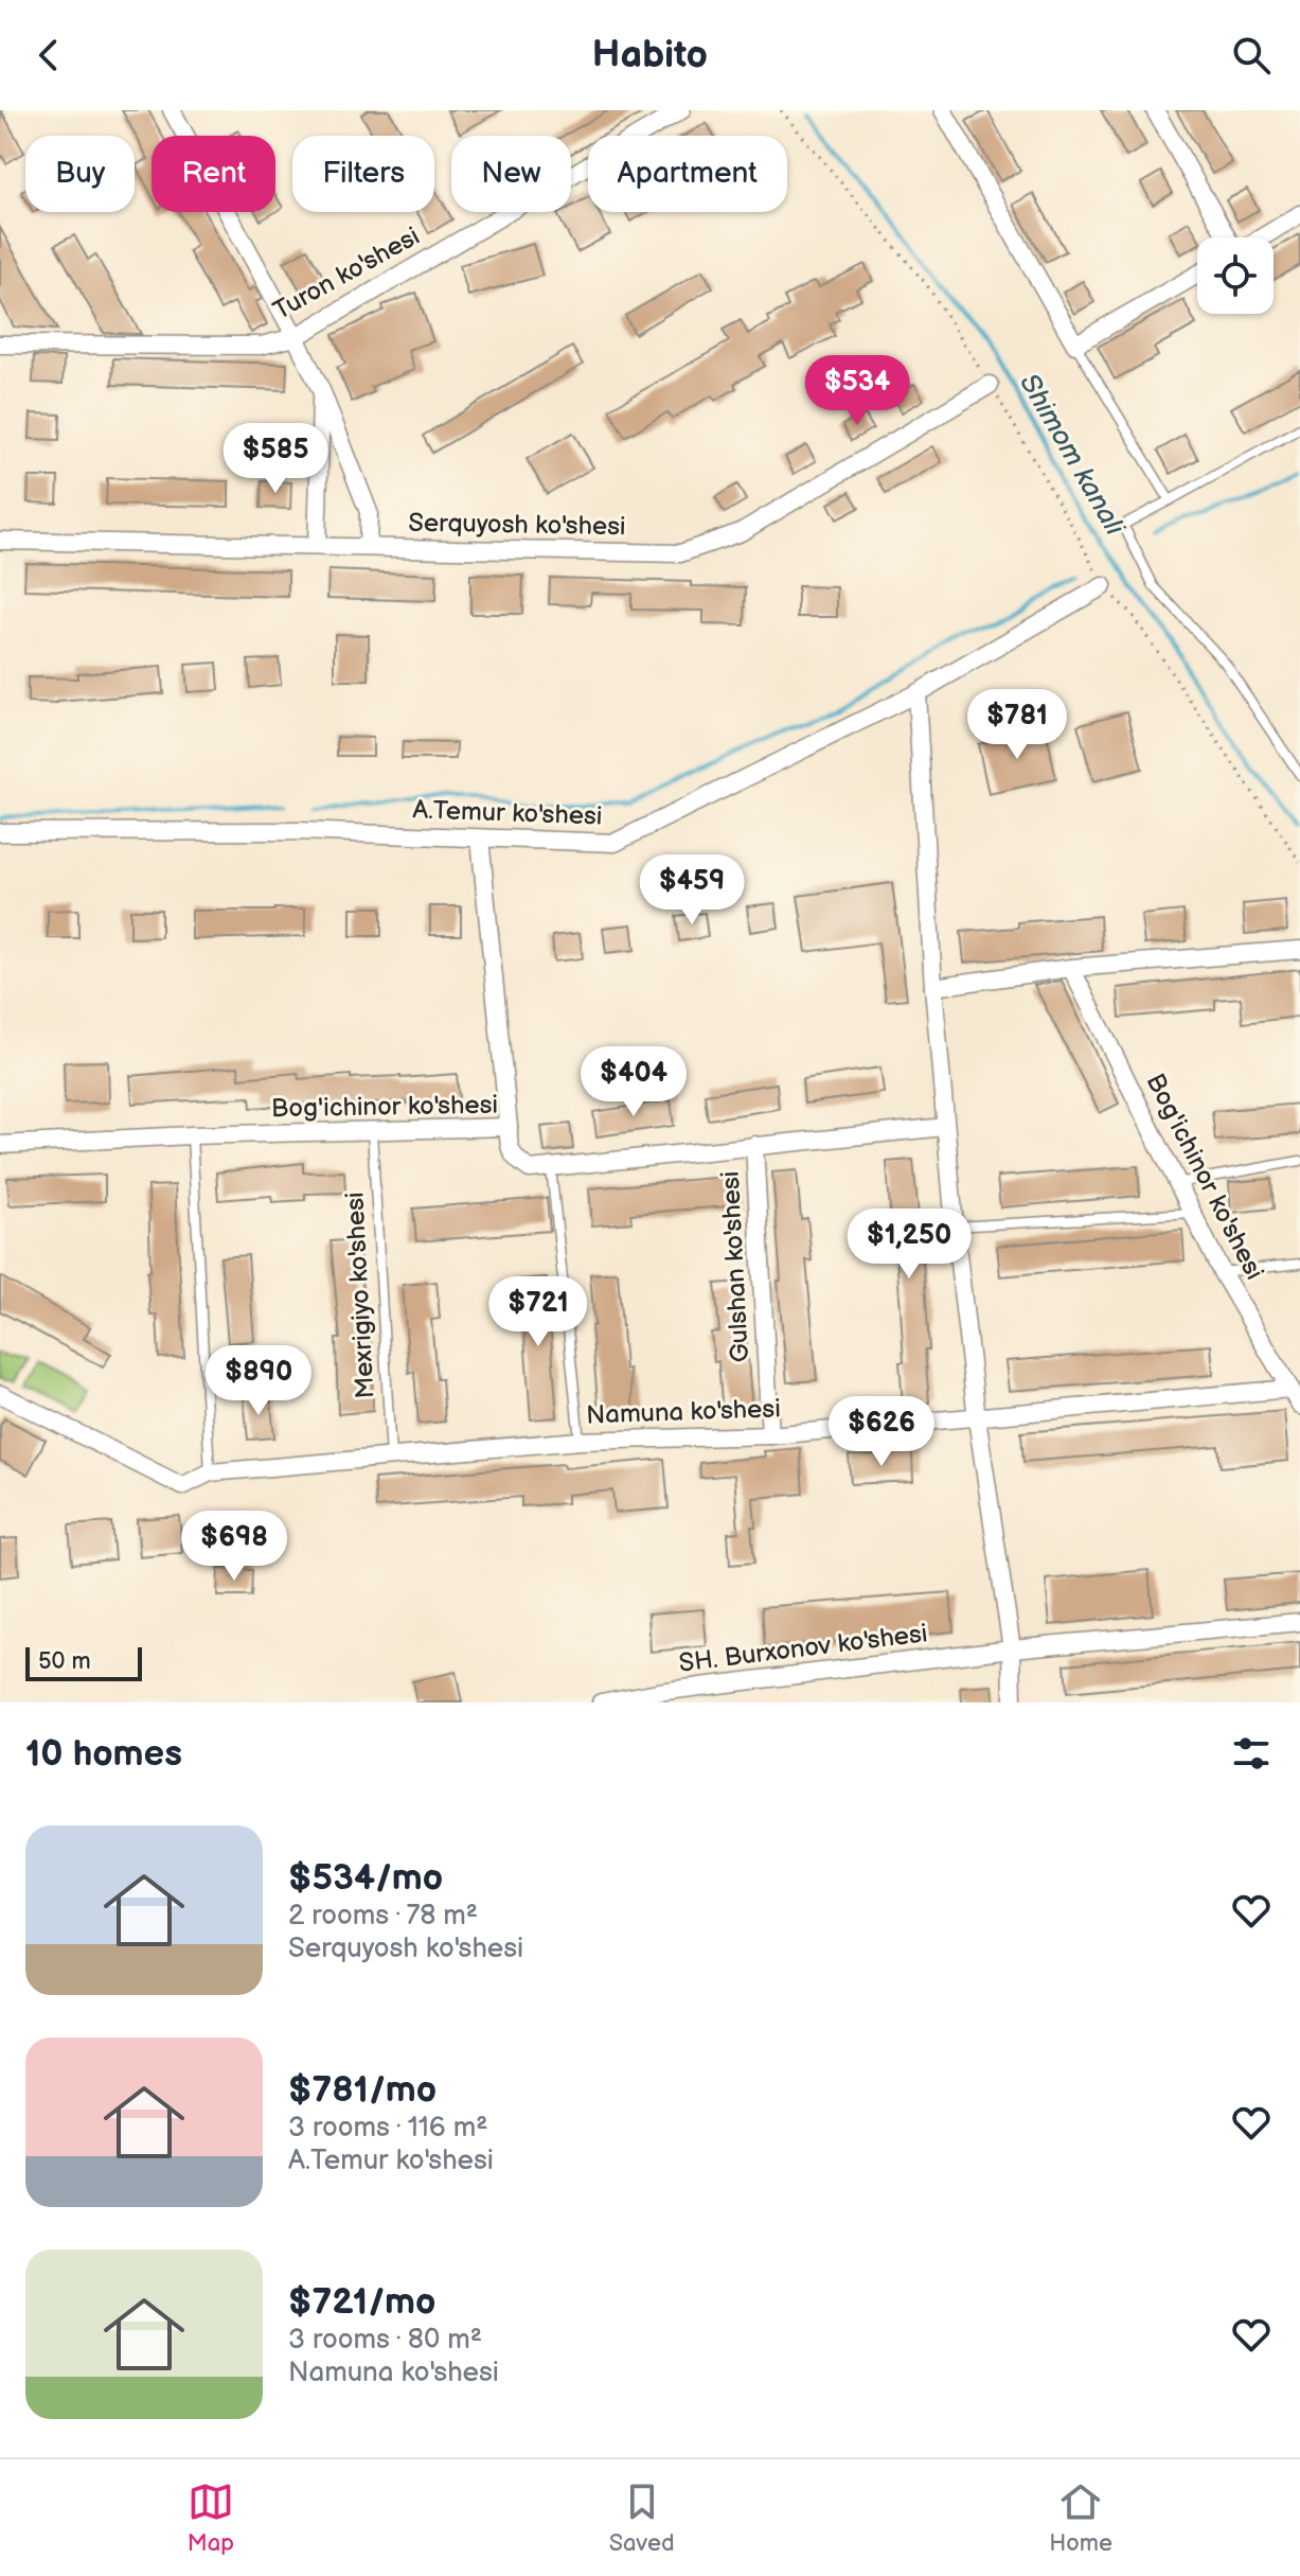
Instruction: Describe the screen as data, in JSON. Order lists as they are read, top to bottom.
{
  "streets": {
    "street": [
      "Turon ko'shesi",
      "Serquyosh ko'shesi",
      "A.Temur ko'shesi",
      "Bog'ichinor ko'shesi",
      "Gulshan ko'shesi",
      "Namuna ko'shesi",
      "SH. Burxonov ko'shesi"
    ],
    "lane": ["Mexrigiyo ko'shesi"]
  },
  "crossings": [
    ["Bog'ichinor ko'shesi", "Gulshan ko'shesi"],
    ["Bog'ichinor ko'shesi", "Mexrigiyo ko'shesi"],
    ["Bog'ichinor ko'shesi", "Namuna ko'shesi"],
    ["Gulshan ko'shesi", "Namuna ko'shesi"],
    ["Mexrigiyo ko'shesi", "Namuna ko'shesi"]
  ],
  "water": ["Shimom kanali"],
  "scale_bar": "50 m",
  "page": {
    "header": "Habito",
    "chip": [
      "Buy",
      "Rent",
      "Filters",
      "New",
      "Apartment"
    ],
    "price": [
      "$534",
      "$585",
      "$781",
      "$459",
      "$404",
      "$1,250",
      "$721",
      "$890",
      "$626",
      "$698"
    ],
    "scale": "50 m",
    "heading": "10 homes",
    "list": [
      {
        "name": "$534/mo",
        "note": "2 rooms · 78 m² · Serquyosh ko'shesi"
      },
      {
        "name": "$781/mo",
        "note": "3 rooms · 116 m² · A.Temur ko'shesi"
      },
      {
        "name": "$721/mo",
        "note": "3 rooms · 80 m² · Namuna ko'shesi"
      }
    ],
    "tabs": ["Map", "Saved", "Home"]
  }
}
